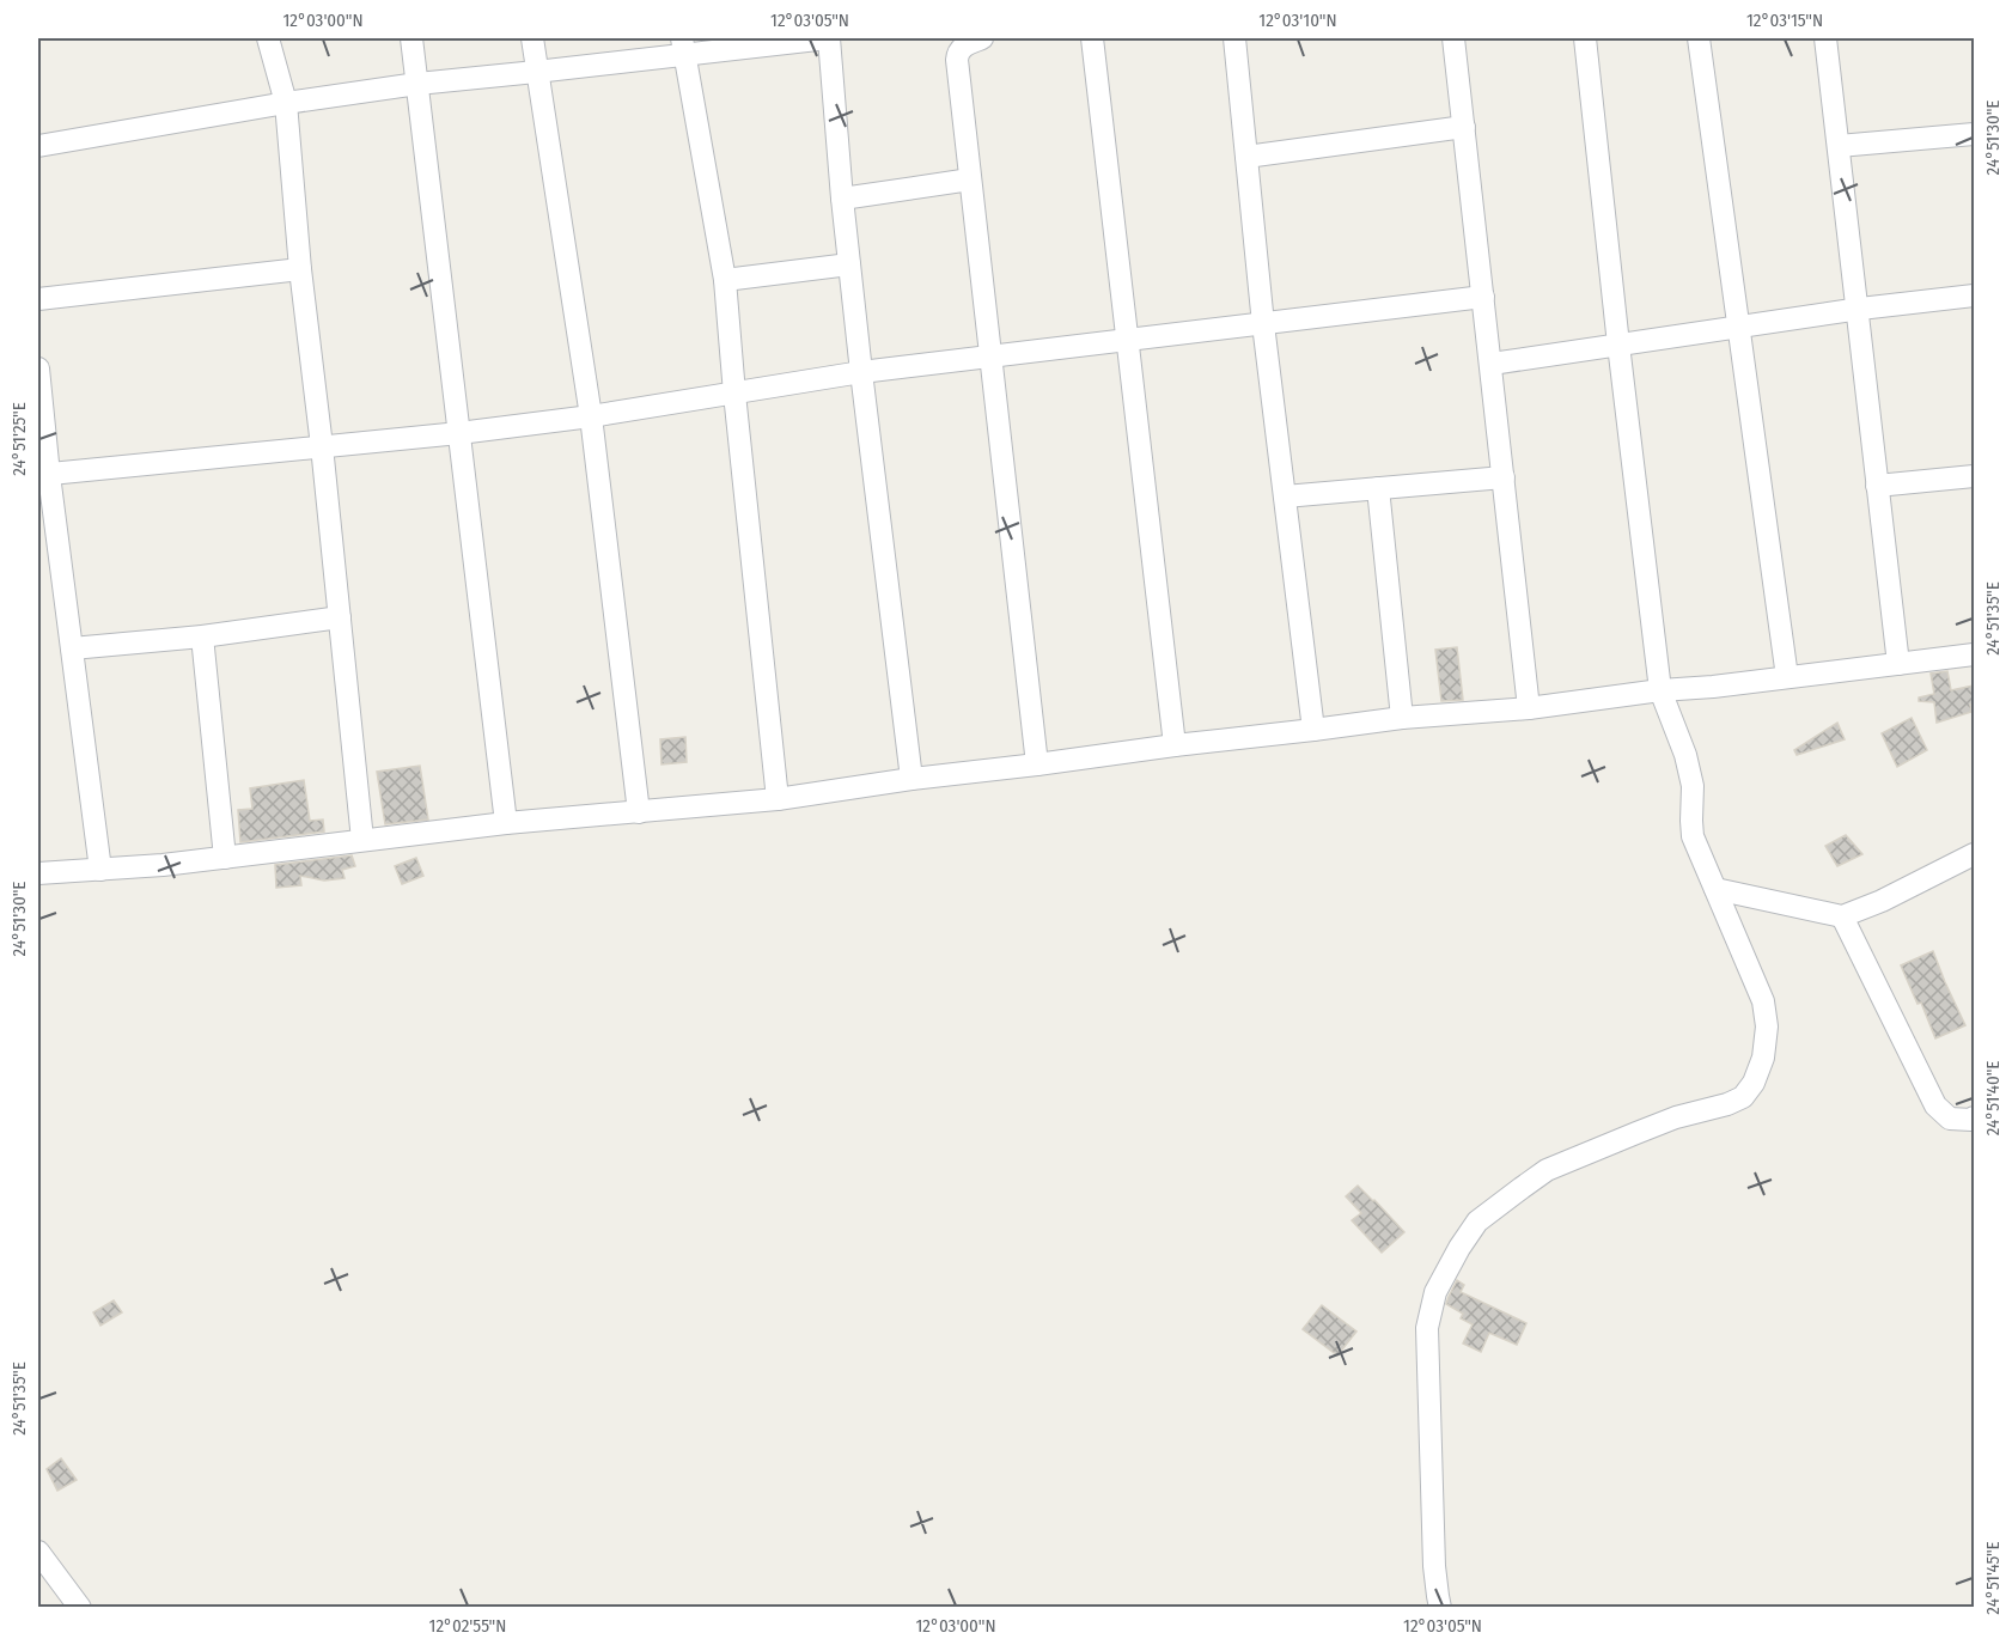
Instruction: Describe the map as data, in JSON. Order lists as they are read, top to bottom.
{
  "coordinates": [
    "12°03'00\"N",
    "12°03'05\"N",
    "12°03'10\"N",
    "12°03'15\"N",
    "24°51'30\"E",
    "24°51'25\"E",
    "24°51'35\"E",
    "24°51'40\"E",
    "24°51'45\"E",
    "12°02'55\"N"
  ]
}
